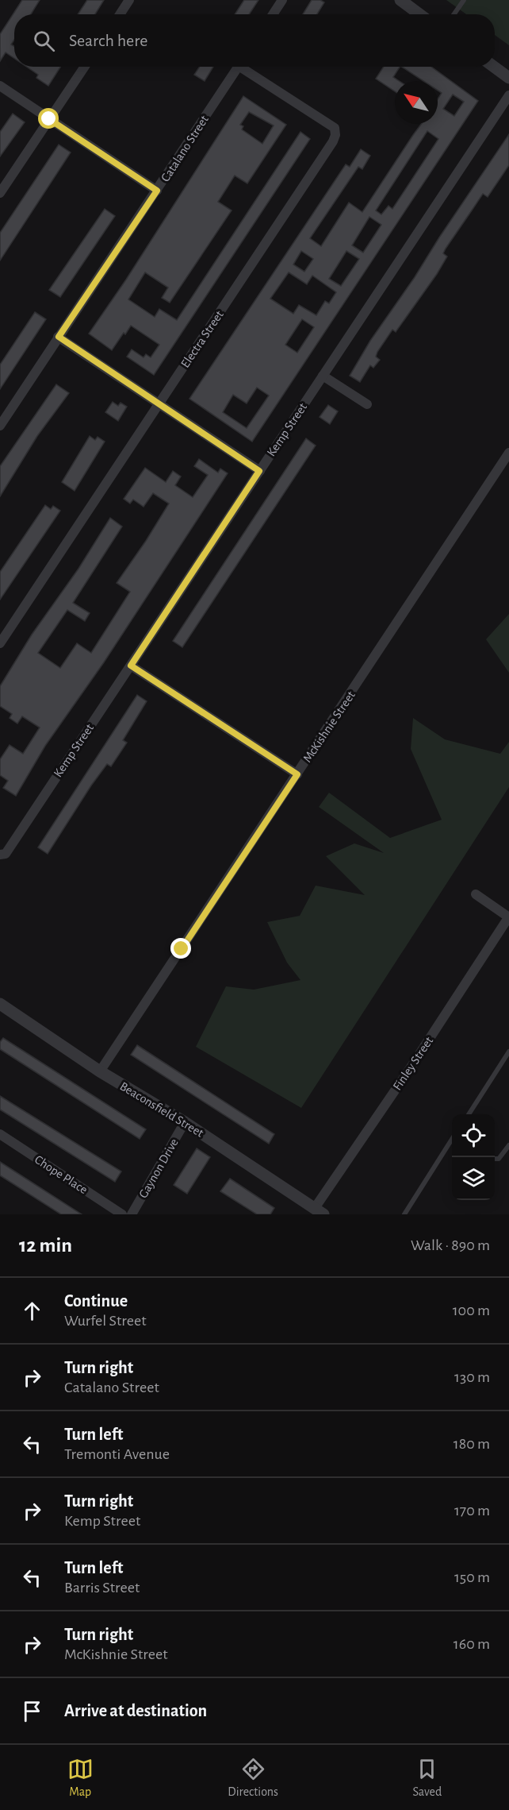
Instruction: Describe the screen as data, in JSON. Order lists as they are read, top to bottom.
{
  "streets": {
    "street": [
      "Catalano Street",
      "Electra Street",
      "Kemp Street",
      "McKishnie Street",
      "Finley Street",
      "Beaconsfield Street",
      "Gaynon Drive",
      "Chope Place"
    ]
  },
  "crossings": [
    ["McKishnie Street", "Beaconsfield Street"],
    ["Finley Street", "Beaconsfield Street"],
    ["Beaconsfield Street", "Gaynon Drive"]
  ],
  "north": "top left",
  "page": {
    "search": "Search here",
    "heading": ["12 min", "Walk · 890 m"],
    "list": [
      ["Continue", "Wurfel Street", "100 m"],
      ["Turn right", "Catalano Street", "130 m"],
      ["Turn left", "Tremonti Avenue", "180 m"],
      ["Turn right", "Kemp Street", "170 m"],
      ["Turn left", "Barris Street", "150 m"],
      ["Turn right", "McKishnie Street", "160 m"],
      "Arrive at destination"
    ],
    "nav": ["Map", "Directions", "Saved"]
  }
}
